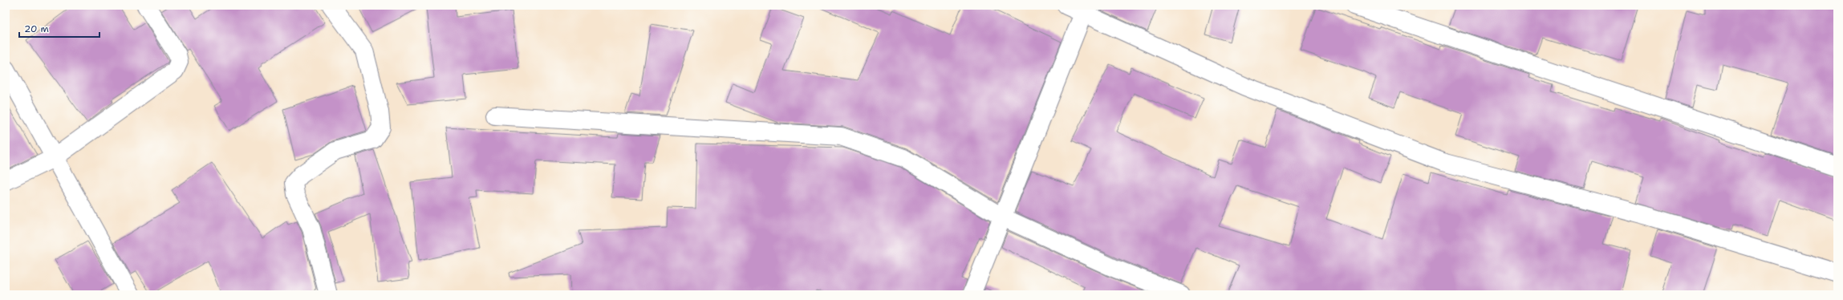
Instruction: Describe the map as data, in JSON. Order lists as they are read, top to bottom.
{
  "scale_bar": "20 m"
}
